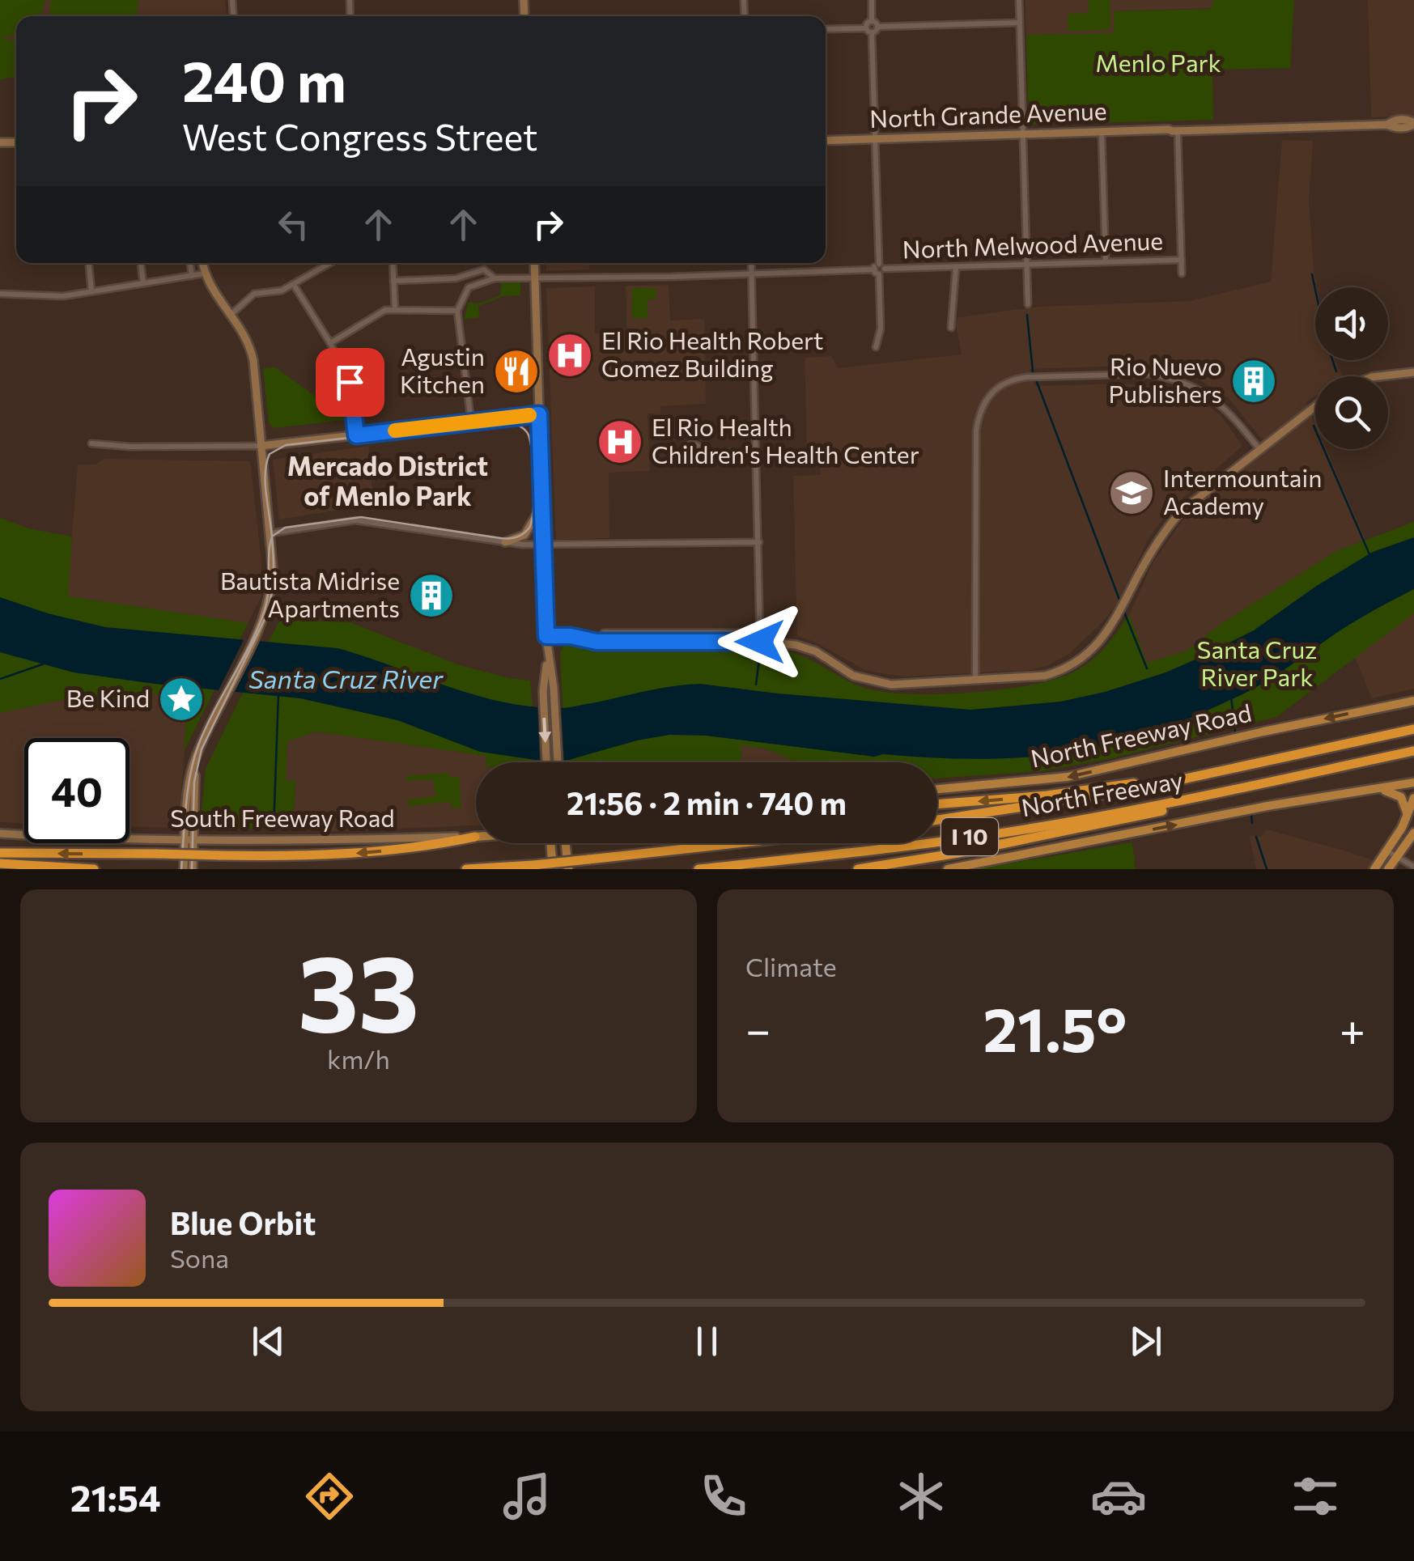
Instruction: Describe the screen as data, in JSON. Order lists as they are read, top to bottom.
{
  "streets": {
    "highway": ["North Freeway", "I 10"],
    "main road": ["North Freeway Road"],
    "street": ["North Grande Avenue", "North Melwood Avenue", "South Freeway Road"]
  },
  "districts": ["Mercado District of Menlo Park"],
  "water": ["Santa Cruz River"],
  "parks": ["Menlo Park", "Santa Cruz River Park"],
  "places": {
    "hospital": ["El Rio Health Robert Gomez Building", "El Rio Health Children's Health Center"],
    "restaurant": ["Agustin Kitchen"],
    "building": ["Rio Nuevo Publishers", "Bautista Midrise Apartments"],
    "school or university": ["Intermountain Academy"],
    "place": ["Be Kind"]
  },
  "page": {
    "turn": ["240 m", "West Congress Street"],
    "limit": "40",
    "trip": "21:56 · 2 min · 740 m",
    "tile": [
      ["33", "km/h"],
      "Climate"
    ],
    "heat": ["−", "21.5°", "+"],
    "song": ["Blue Orbit", "Sona"],
    "tabs": "21:54"
  }
}
